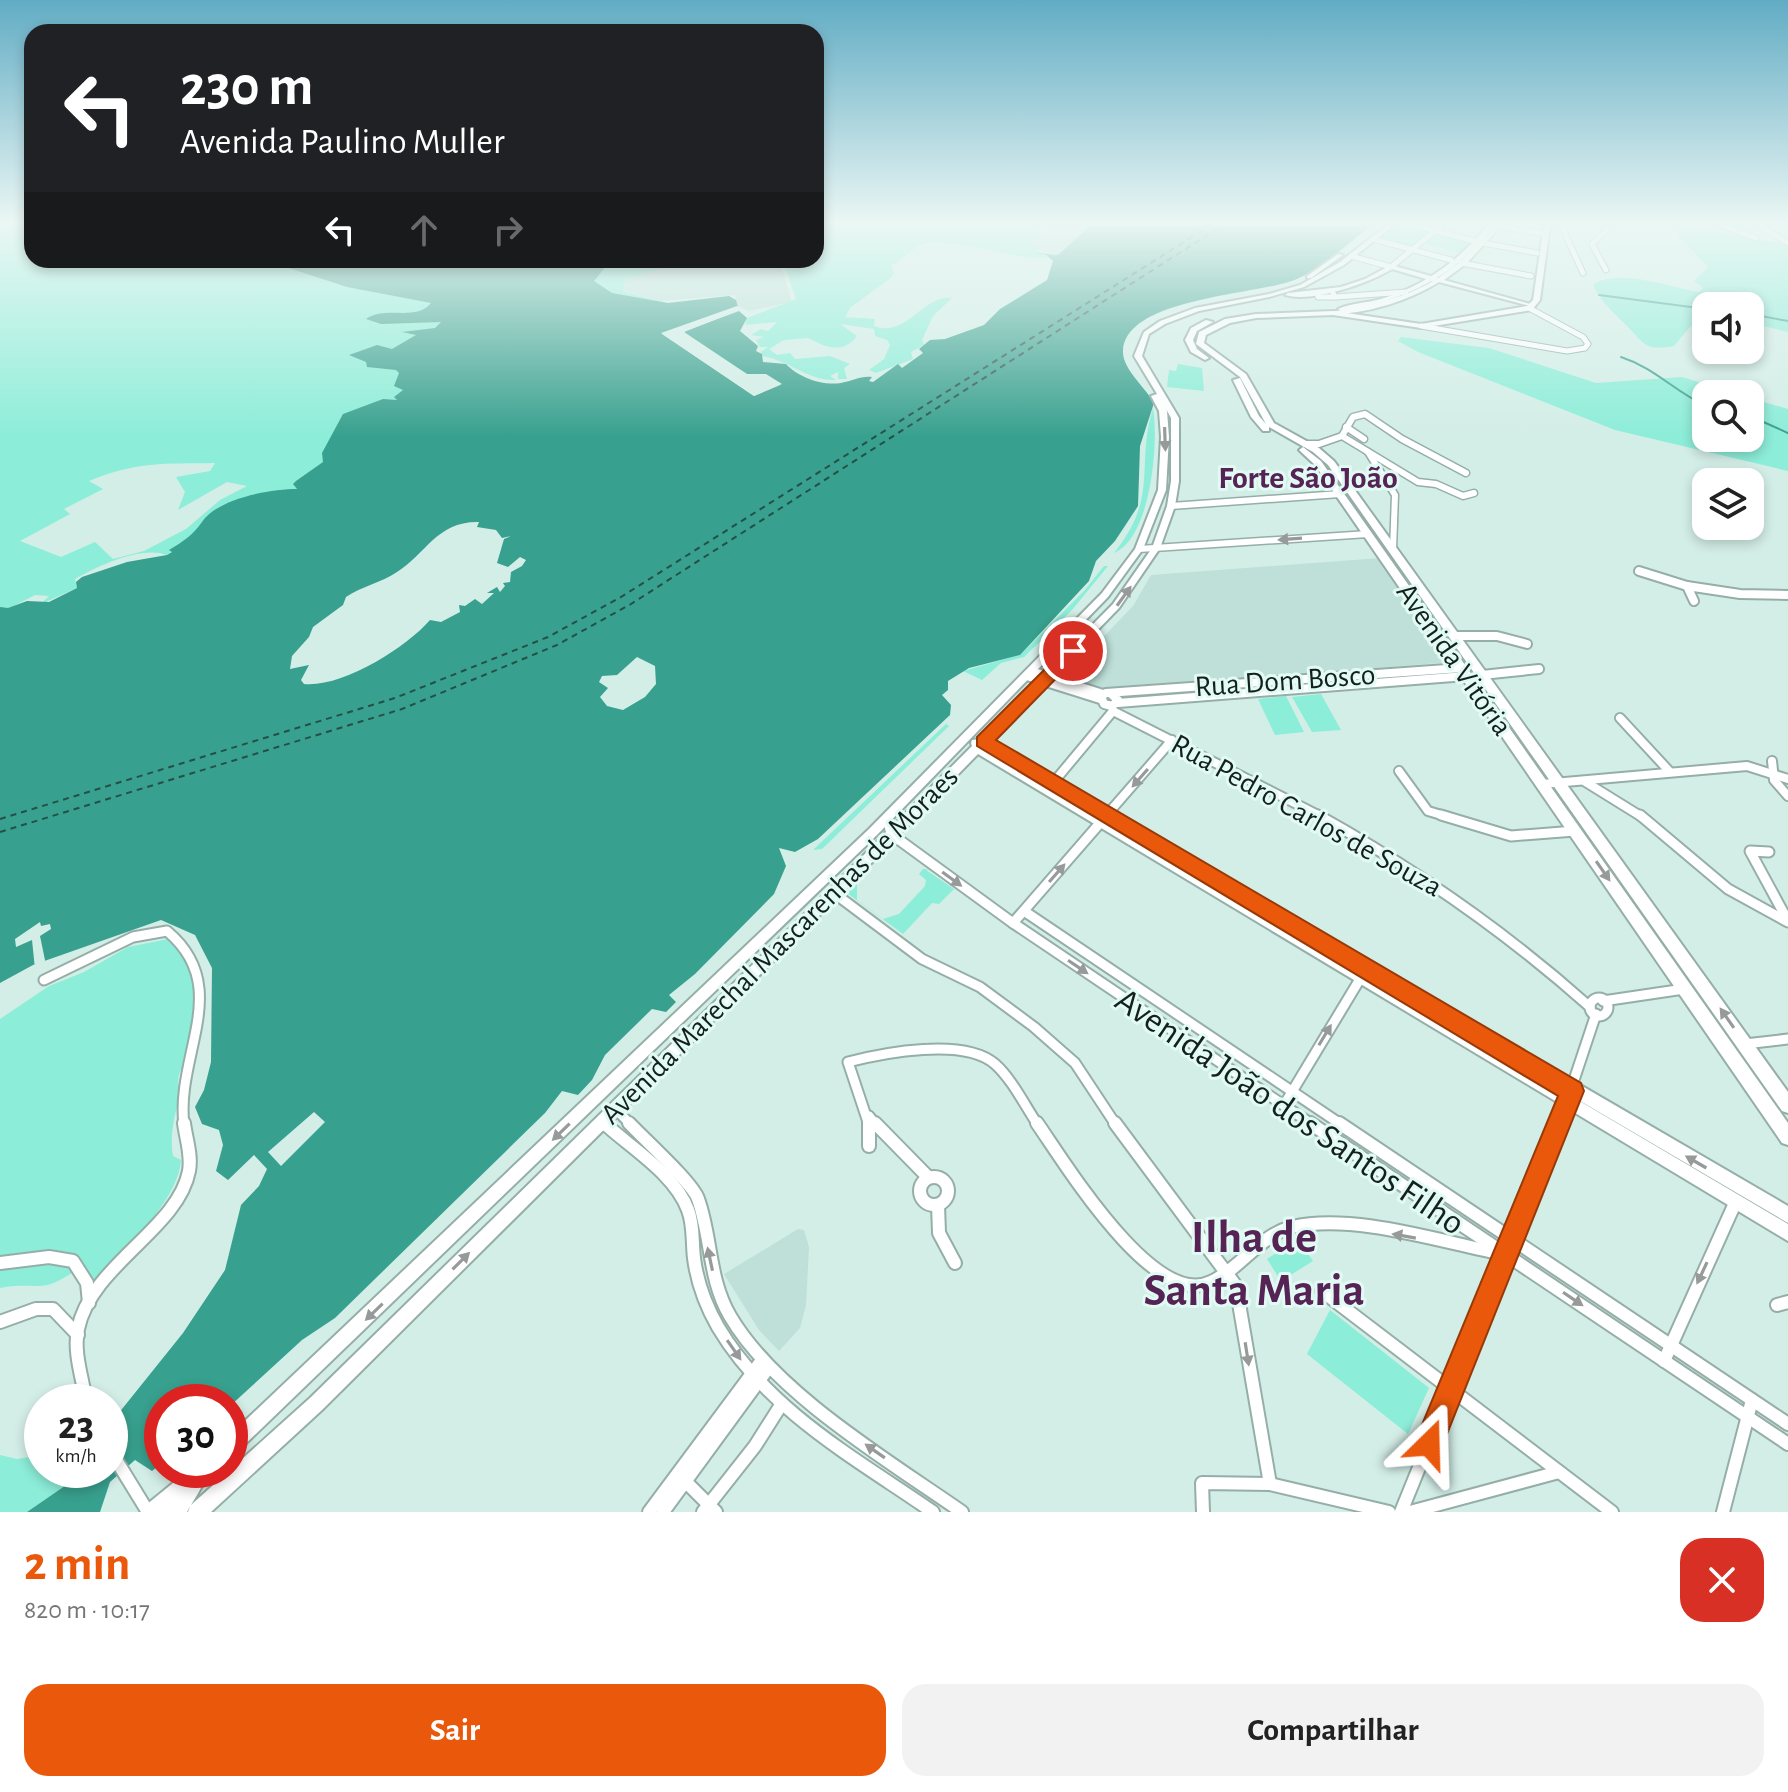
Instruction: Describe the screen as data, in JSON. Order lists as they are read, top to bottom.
{
  "streets": {
    "main road": ["Avenida Vitória", "Avenida Marechal Mascarenhas de Moraes"],
    "street": ["Rua Dom Bosco", "Rua Pedro Carlos de Souza", "Avenida João dos Santos Filho"]
  },
  "crossings": [
    ["Avenida Vitória", "Rua Dom Bosco"],
    ["Rua Dom Bosco", "Rua Pedro Carlos de Souza"],
    ["Rua Dom Bosco", "Avenida Marechal Mascarenhas de Moraes"],
    ["Avenida Marechal Mascarenhas de Moraes", "Avenida João dos Santos Filho"]
  ],
  "districts": ["Forte São João", "Ilha de Santa Maria"],
  "page": {
    "turn": ["230 m", "Avenida Paulino Muller"],
    "speed": "23 km/h",
    "limit": "30",
    "heading": ["2 min", "820 m · 10:17"],
    "buttons": ["Sair", "Compartilhar"]
  }
}
